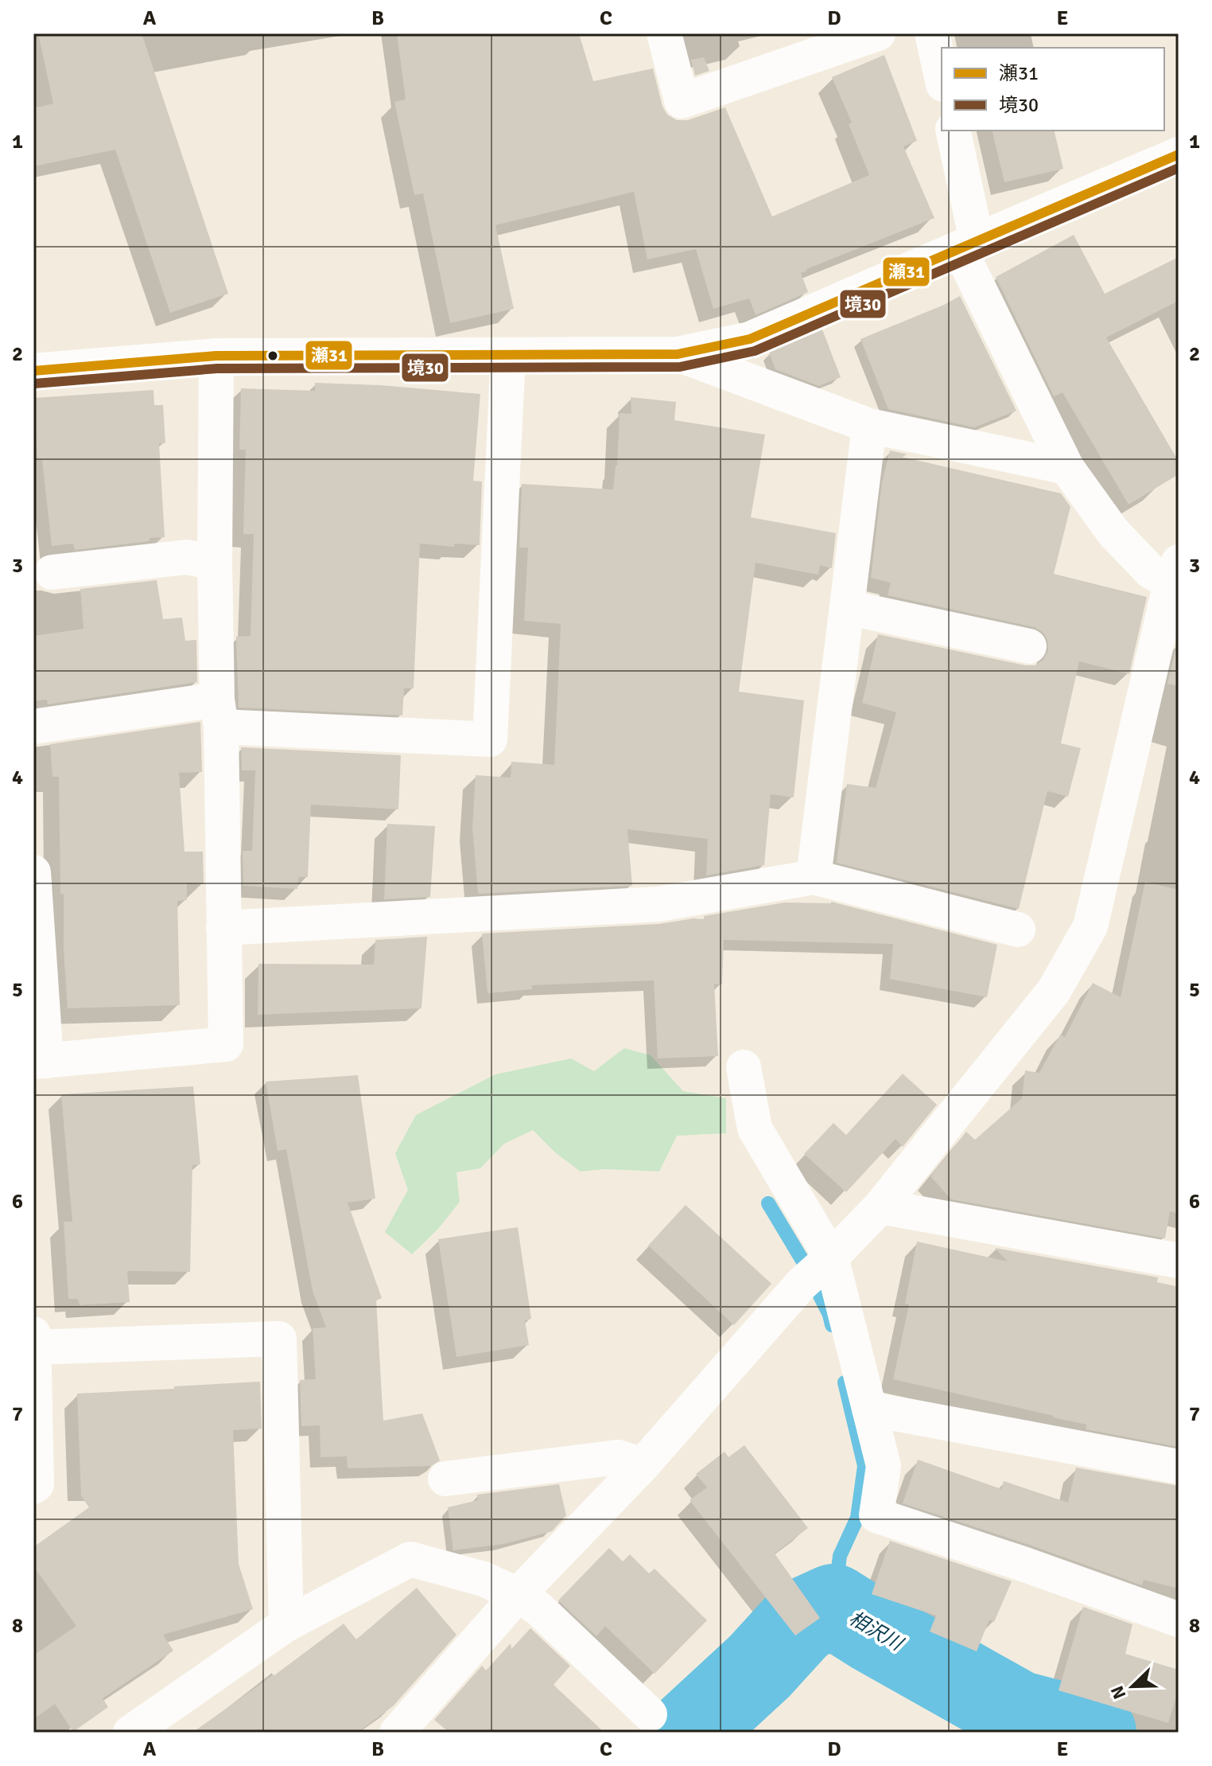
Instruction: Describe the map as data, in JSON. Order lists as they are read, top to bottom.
{
  "water": ["相沢川"],
  "lines": ["transit line 瀬31", "transit line 境30"],
  "legend": ["瀬31", "境30"],
  "north": "bottom left",
  "grid": {
    "columns": [
      "A",
      "B",
      "C",
      "D",
      "E"
    ],
    "rows": [
      "1",
      "2",
      "3",
      "4",
      "5",
      "6",
      "7",
      "8"
    ]
  }
}
